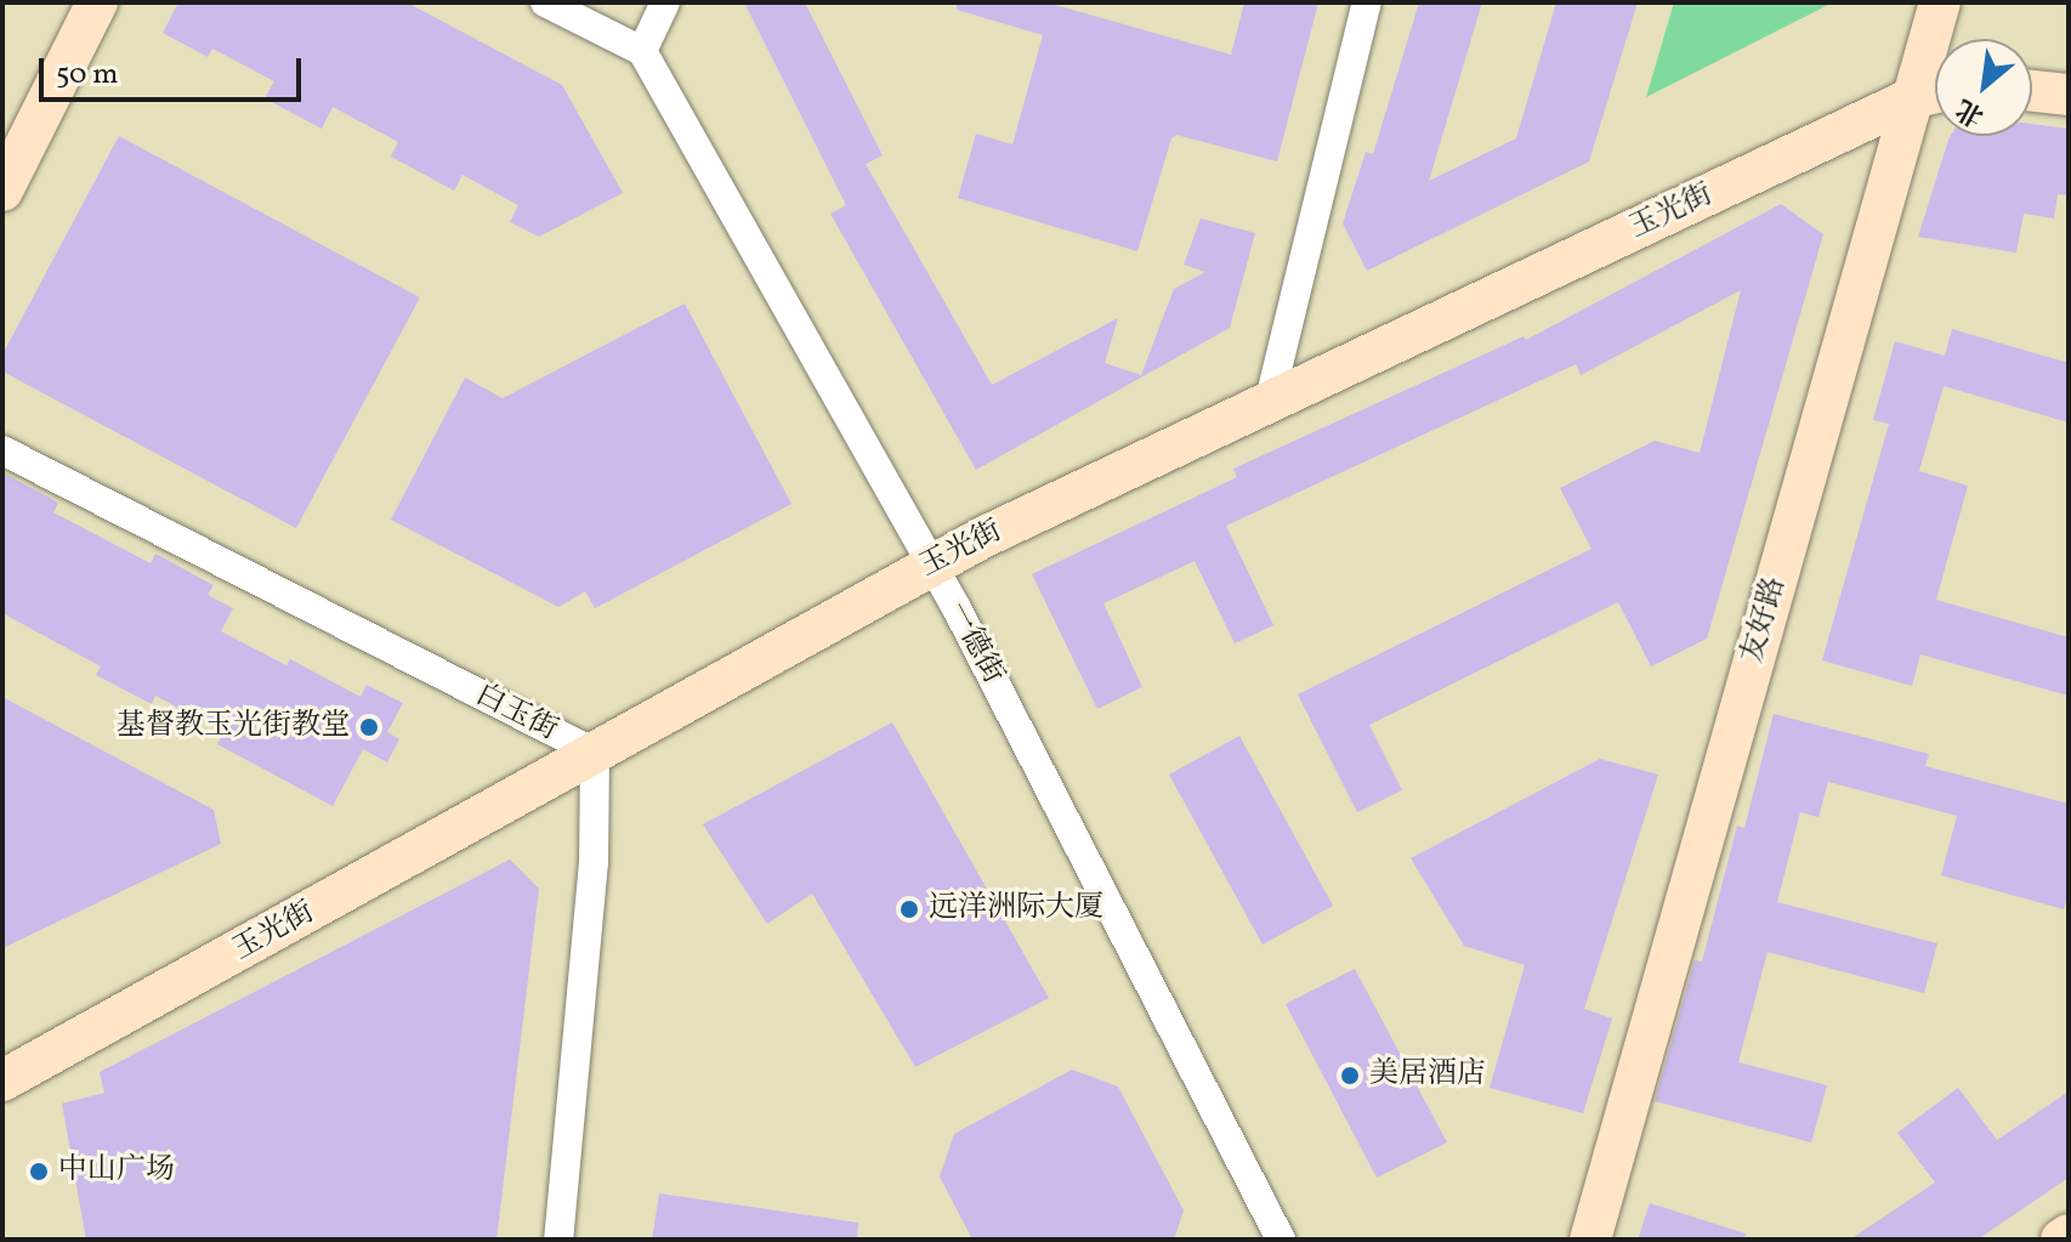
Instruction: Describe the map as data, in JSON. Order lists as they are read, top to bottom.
{
  "streets": {
    "street": [
      "玉光街",
      "友好路",
      "一德街",
      "白玉街"
    ]
  },
  "crossings": [
    ["玉光街", "友好路"],
    ["玉光街", "一德街"],
    ["玉光街", "白玉街"]
  ],
  "places": [
    "基督教玉光街教堂",
    "远洋洲际大厦",
    "美居酒店",
    "中山广场"
  ],
  "scale_bar": "50 m",
  "north": "bottom left"
}
